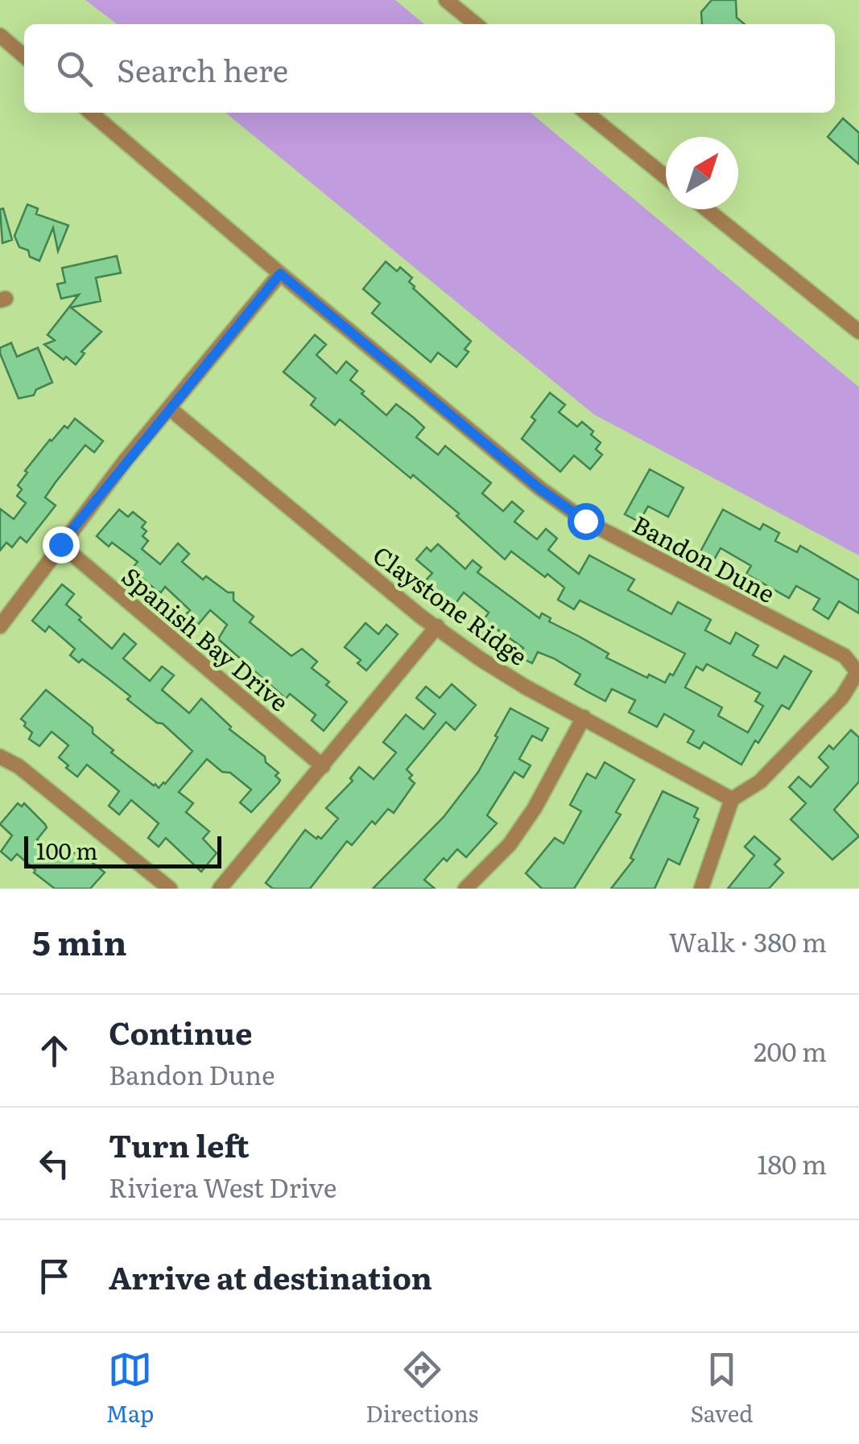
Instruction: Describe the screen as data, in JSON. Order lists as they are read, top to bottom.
{
  "streets": {
    "street": ["Bandon Dune", "Claystone Ridge", "Spanish Bay Drive"]
  },
  "scale_bar": "100 m",
  "north": "top right",
  "page": {
    "search": "Search here",
    "scale": "100 m",
    "heading": ["5 min", "Walk · 380 m"],
    "list": [
      ["Continue", "Bandon Dune", "200 m"],
      ["Turn left", "Riviera West Drive", "180 m"],
      "Arrive at destination"
    ],
    "nav": ["Map", "Directions", "Saved"]
  }
}
